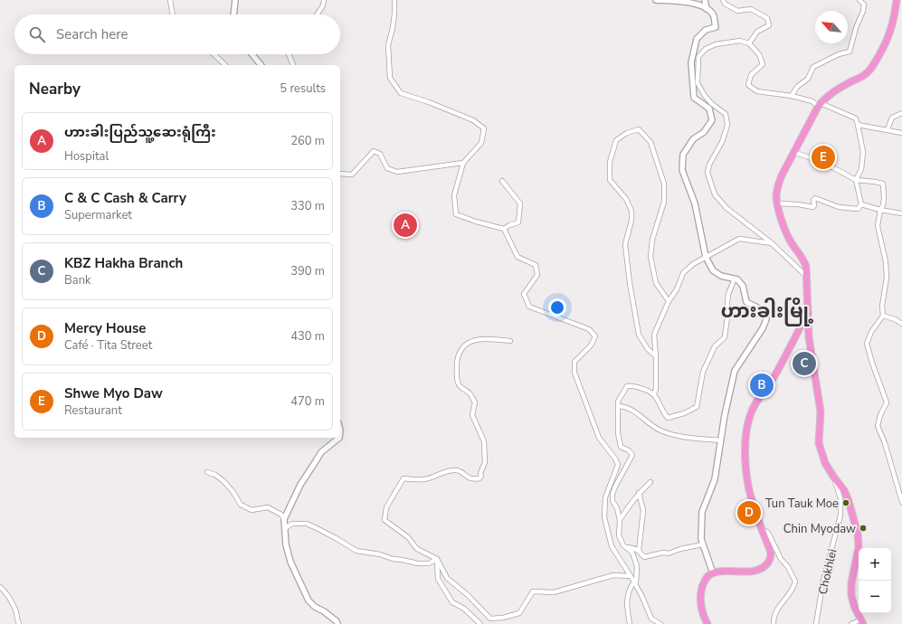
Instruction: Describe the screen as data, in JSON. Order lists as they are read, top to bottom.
{
  "streets": {
    "street": ["Chokhlei"]
  },
  "districts": ["ဟားခါးမြို့"],
  "places": ["Tun Tauk Moe", "Chin Myodaw"],
  "north": "top left",
  "page": {
    "search": "Search here",
    "heading": ["Nearby", "5 results"],
    "list": [
      {
        "mark": "A",
        "name": "ဟားခါးပြည်သူ့ဆေးရုံကြီး",
        "note": "Hospital",
        "value": "260 m"
      },
      {
        "mark": "B",
        "name": "C & C Cash & Carry",
        "note": "Supermarket",
        "value": "330 m"
      },
      {
        "mark": "C",
        "name": "KBZ Hakha Branch",
        "note": "Bank",
        "value": "390 m"
      },
      {
        "mark": "D",
        "name": "Mercy House",
        "note": "Café · Tita Street",
        "value": "430 m"
      },
      {
        "mark": "E",
        "name": "Shwe Myo Daw",
        "note": "Restaurant",
        "value": "470 m"
      }
    ],
    "pins": [
      "E",
      "A",
      "C",
      "B",
      "D"
    ],
    "map_buttons": ["+", "−"]
  }
}
